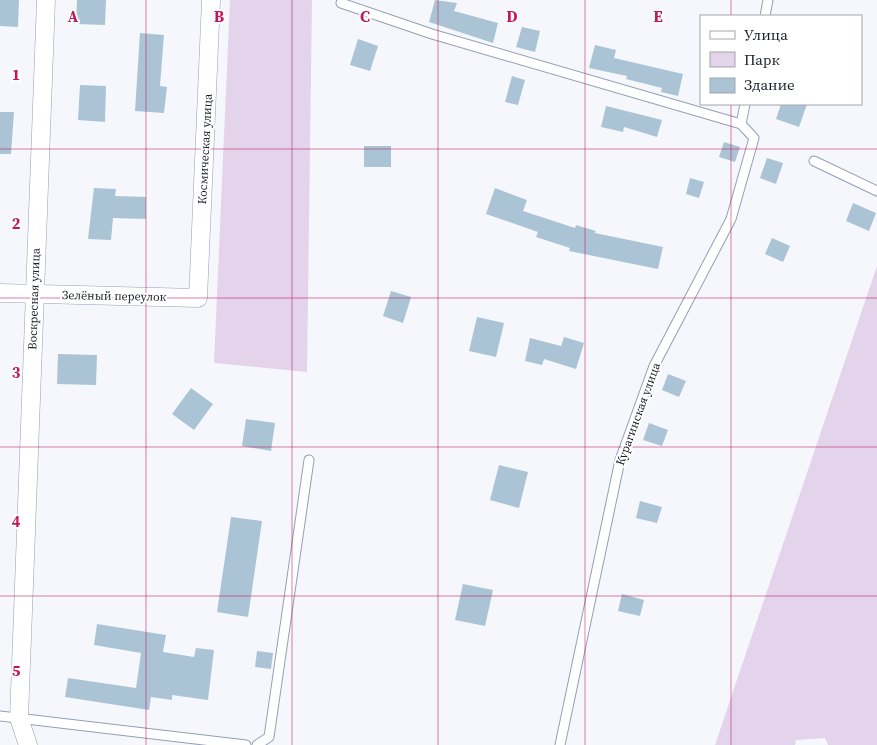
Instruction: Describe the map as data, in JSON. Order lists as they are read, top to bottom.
{
  "streets": {
    "street": ["Космическая улица", "Зелёный переулок", "Воскресная улица"],
    "lane": ["Курагинская улица"]
  },
  "crossings": [
    ["Космическая улица", "Зелёный переулок"],
    ["Зелёный переулок", "Воскресная улица"]
  ],
  "legend": ["Улица", "Парк", "Здание"],
  "grid": {
    "columns": [
      "A",
      "B",
      "C",
      "D",
      "E"
    ],
    "rows": [
      "1",
      "2",
      "3",
      "4",
      "5"
    ]
  }
}
